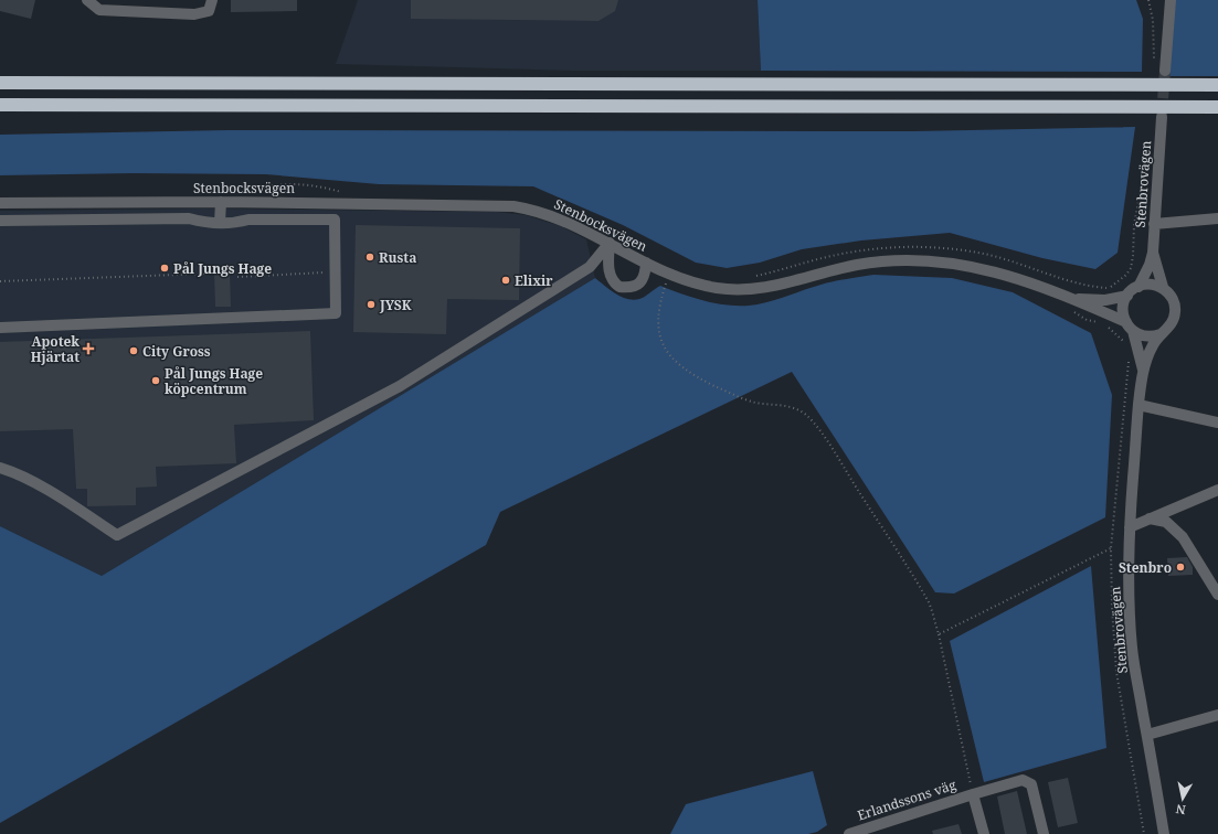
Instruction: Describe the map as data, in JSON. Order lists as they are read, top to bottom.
{
  "streets": {
    "street": ["Stenbrovägen", "Stenbocksvägen", "Erlandssons väg"]
  },
  "crossings": [
    ["Stenbrovägen", "Stenbocksvägen"]
  ],
  "places": {
    "other": [
      "Rusta",
      "Pål Jungs Hage",
      "Elixir",
      "JYSK",
      "City Gross",
      "Pål Jungs Hage köpcentrum",
      "Stenbro"
    ],
    "health": ["Apotek Hjärtat"]
  },
  "north": "bottom"
}
